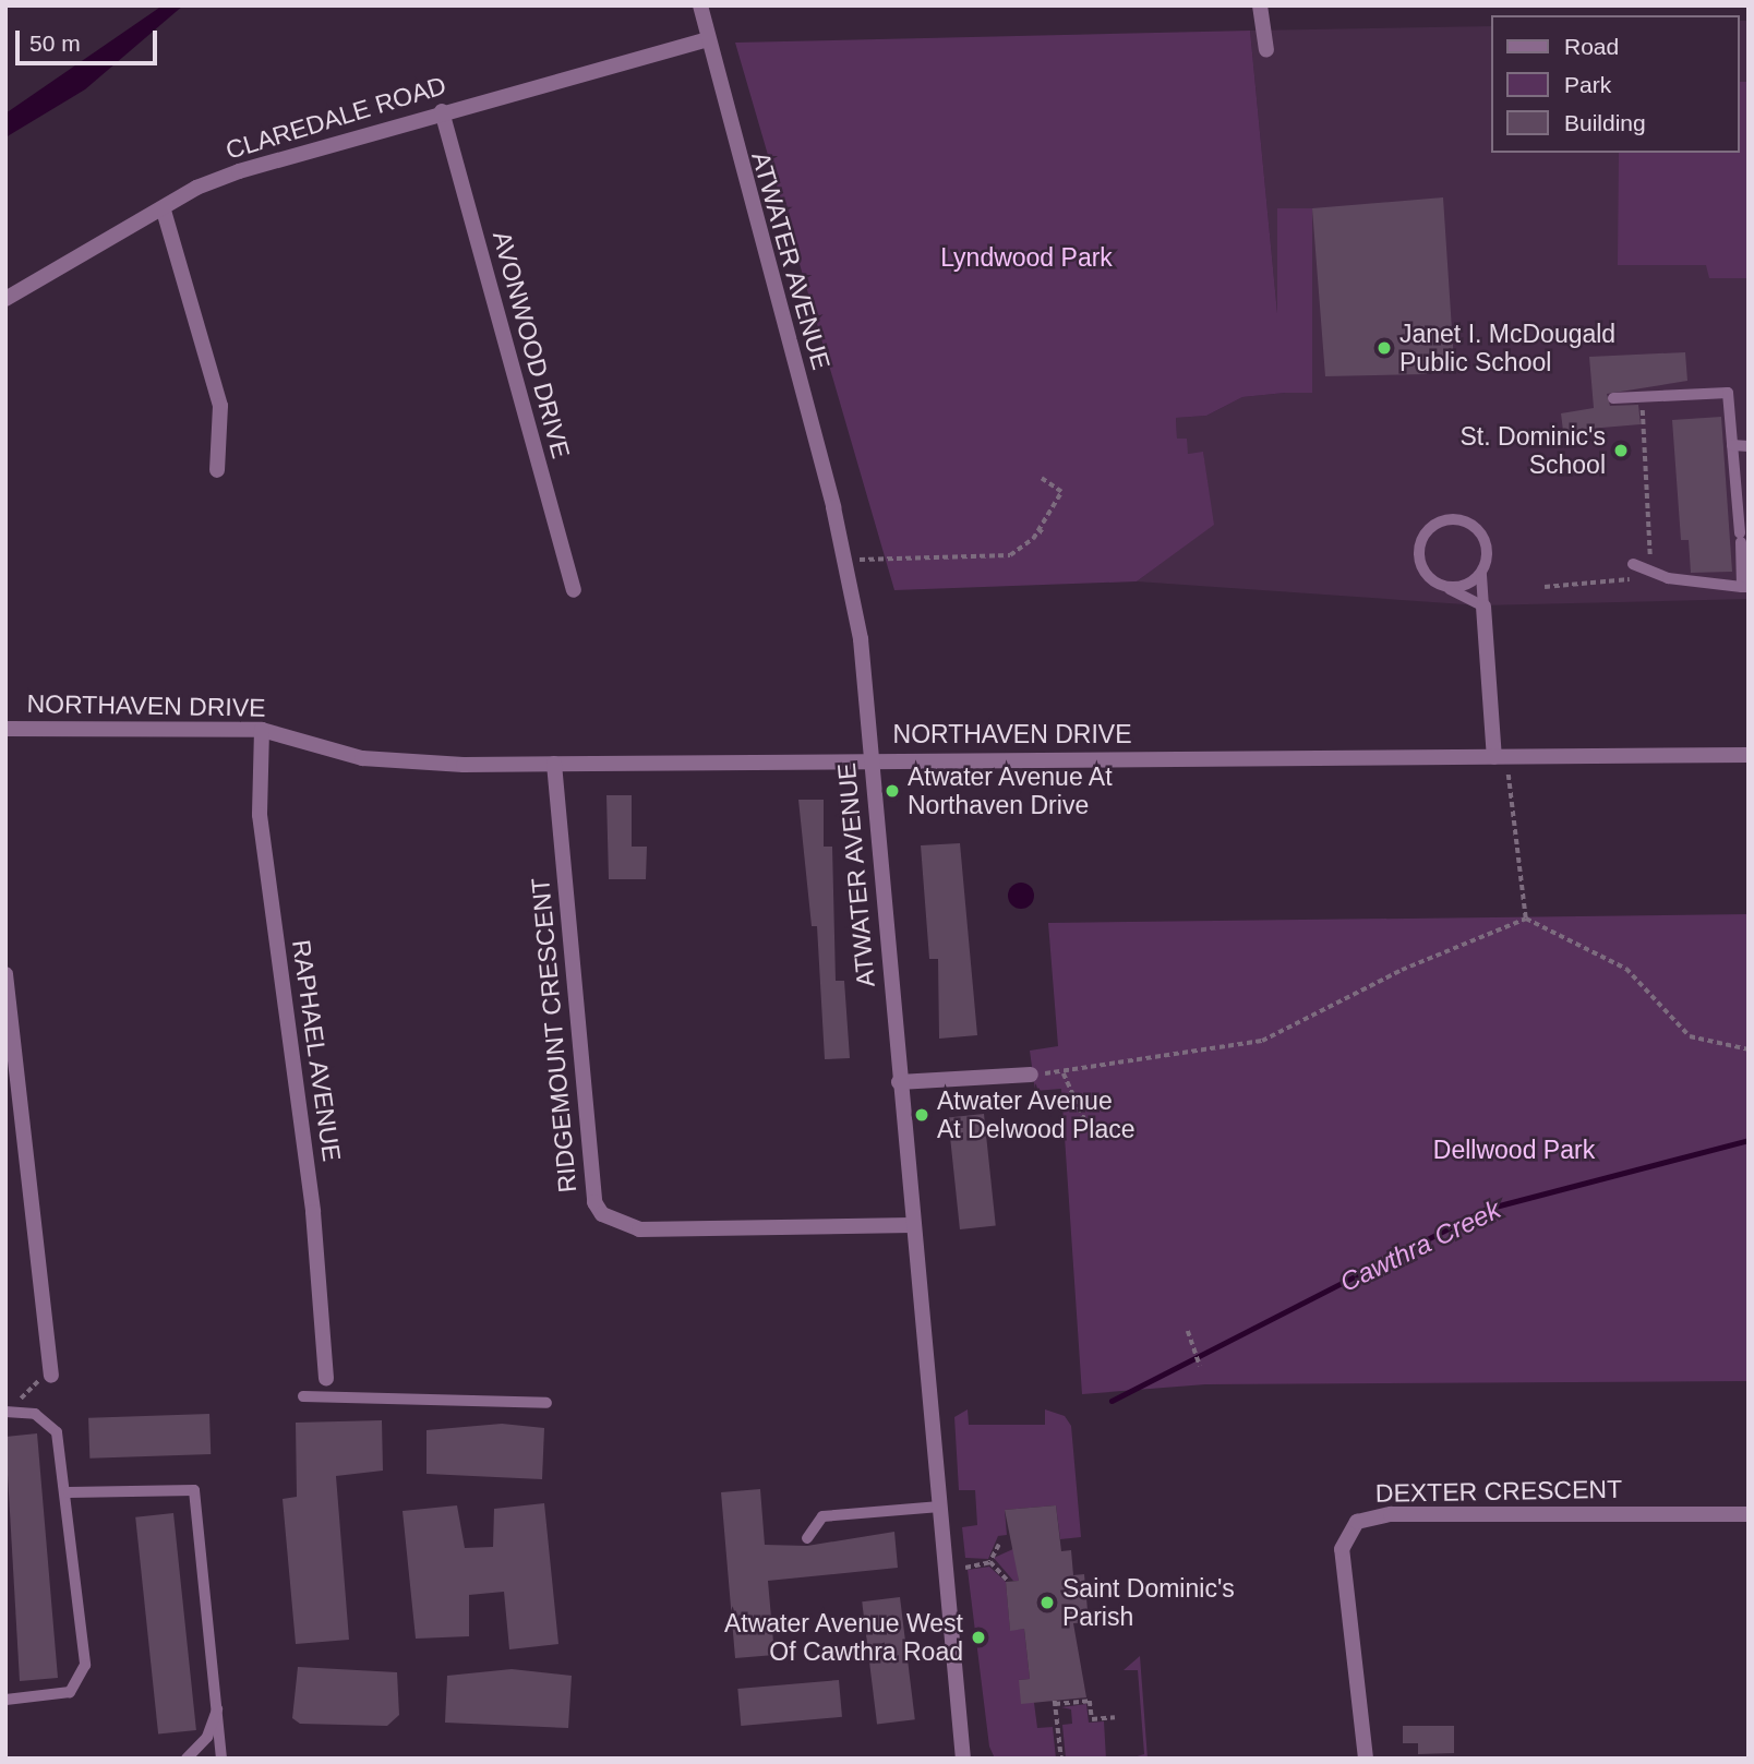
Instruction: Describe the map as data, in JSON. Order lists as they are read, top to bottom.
{
  "streets": {
    "street": [
      "CLAREDALE ROAD",
      "ATWATER AVENUE",
      "AVONWOOD DRIVE",
      "NORTHAVEN DRIVE",
      "RIDGEMOUNT CRESCENT",
      "RAPHAEL AVENUE",
      "DEXTER CRESCENT"
    ]
  },
  "crossings": [
    ["CLAREDALE ROAD", "ATWATER AVENUE"],
    ["CLAREDALE ROAD", "AVONWOOD DRIVE"],
    ["ATWATER AVENUE", "NORTHAVEN DRIVE"],
    ["ATWATER AVENUE", "RIDGEMOUNT CRESCENT"],
    ["NORTHAVEN DRIVE", "RIDGEMOUNT CRESCENT"],
    ["NORTHAVEN DRIVE", "RAPHAEL AVENUE"]
  ],
  "water": ["Cawthra Creek"],
  "parks": ["Lyndwood Park", "Dellwood Park"],
  "places": [
    "Janet I. McDougald Public School",
    "St. Dominic's School",
    "Atwater Avenue At Northaven Drive",
    "Atwater Avenue At Delwood Place",
    "Saint Dominic's Parish",
    "Atwater Avenue West Of Cawthra Road"
  ],
  "legend": ["Road", "Park", "Building"],
  "scale_bar": "50 m"
}
